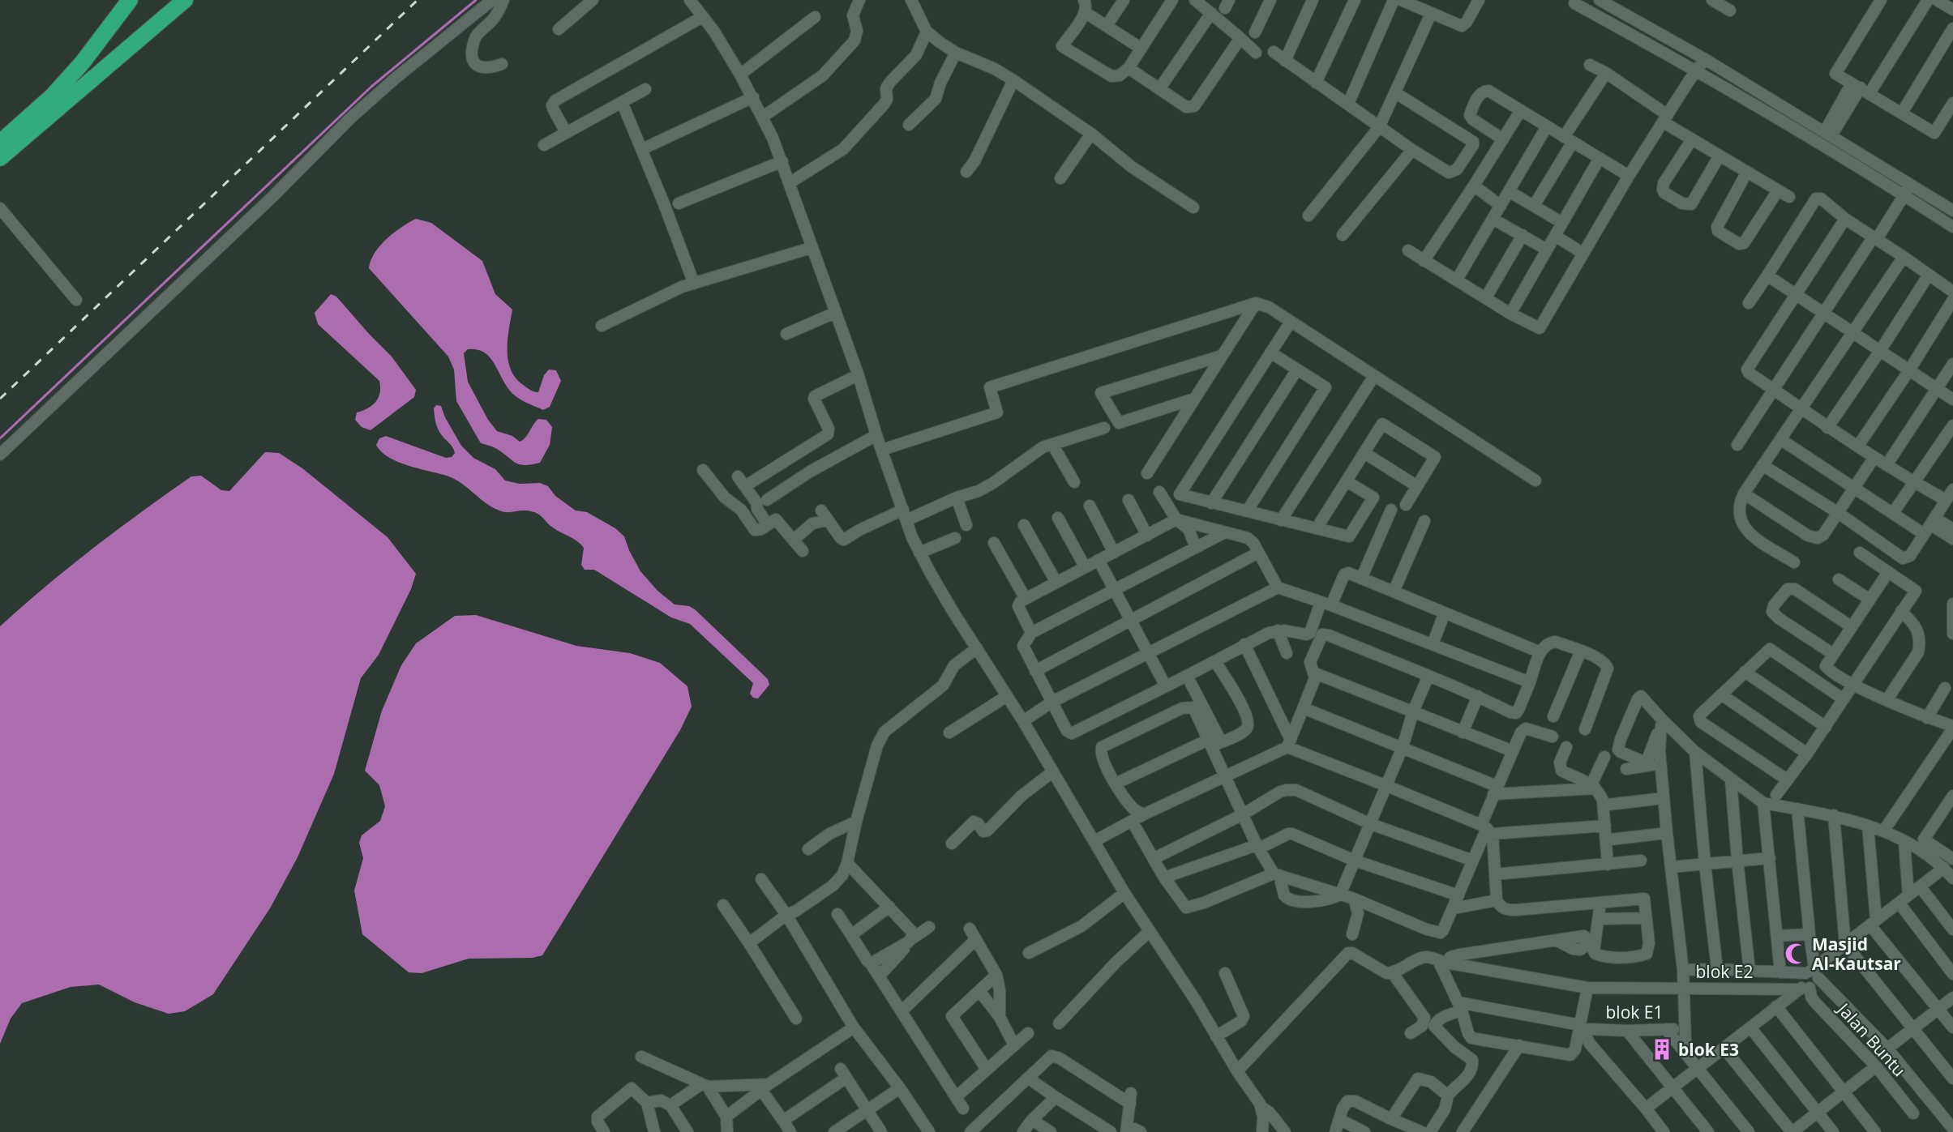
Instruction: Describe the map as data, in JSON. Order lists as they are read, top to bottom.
{
  "streets": {
    "street": ["blok E2", "blok E1", "Jalan Buntu"]
  },
  "crossings": [
    ["blok E2", "blok E1"],
    ["blok E2", "Jalan Buntu"]
  ],
  "places": {
    "mosque": ["Masjid Al-Kautsar"],
    "building": ["blok E3"]
  }
}
